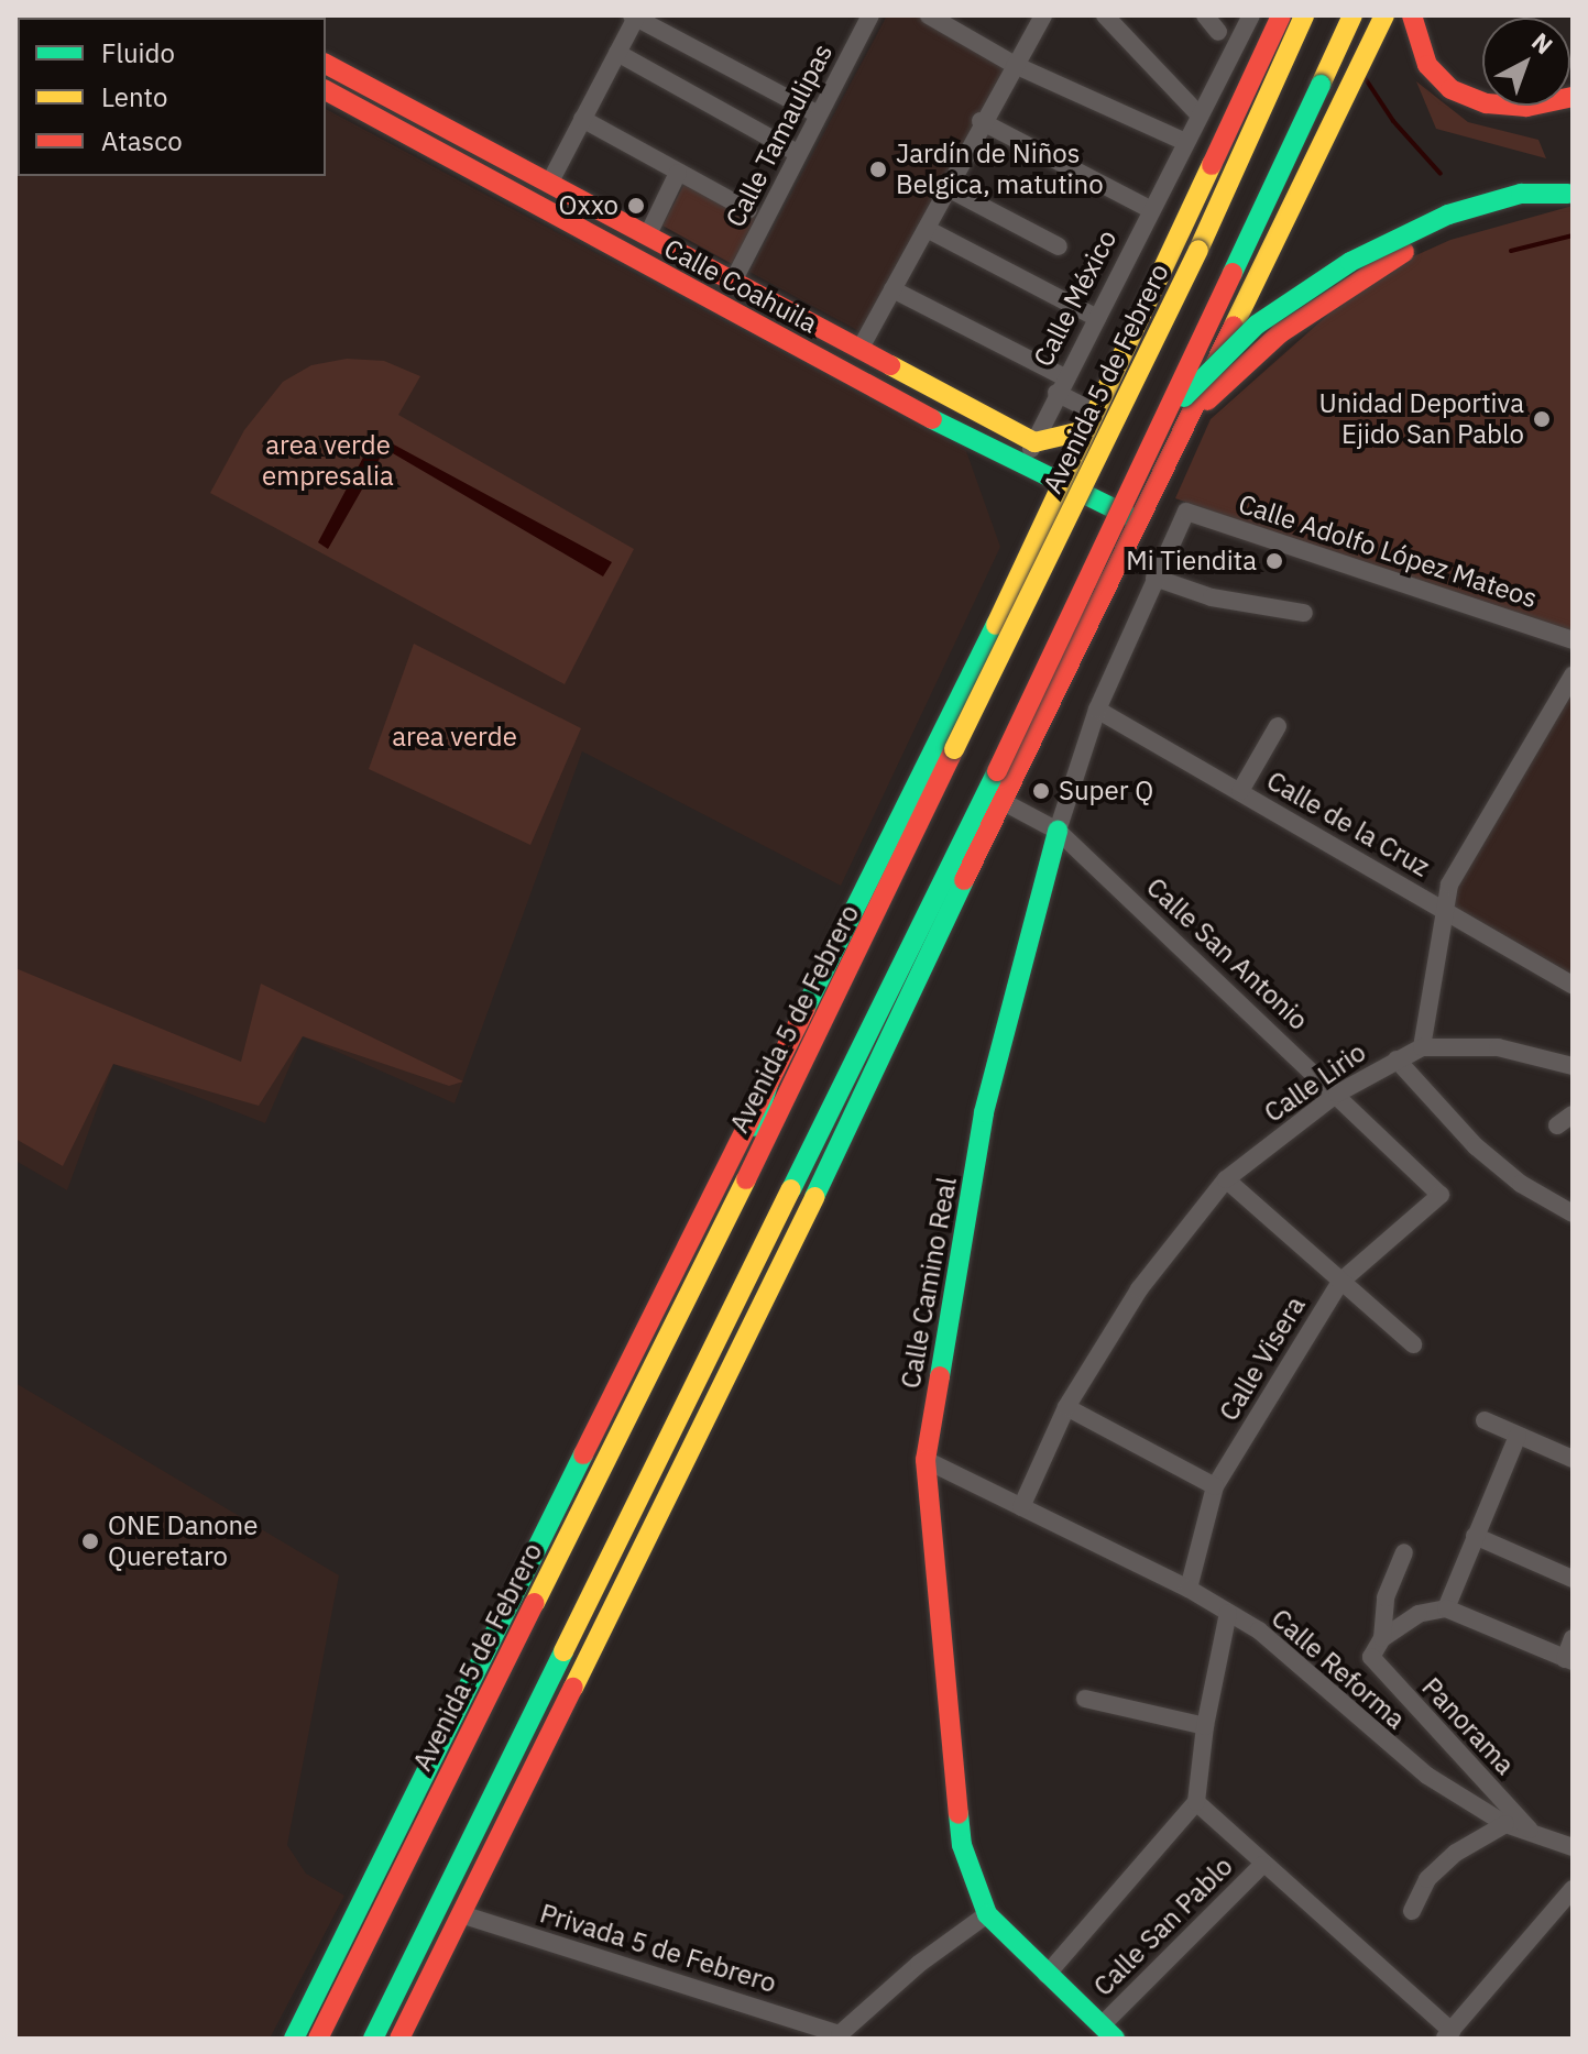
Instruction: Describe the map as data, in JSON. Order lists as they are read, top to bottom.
{
  "streets": {
    "main road": ["Calle Coahuila", "Avenida 5 de Febrero", "Calle Camino Real"],
    "street": [
      "Calle Tamaulipas",
      "Calle México",
      "Calle Adolfo López Mateos",
      "Calle de la Cruz",
      "Calle San Antonio",
      "Calle Lirio",
      "Calle Visera",
      "Calle Reforma",
      "Panorama",
      "Calle San Pablo",
      "Privada 5 de Febrero"
    ]
  },
  "crossings": [
    ["Calle Tamaulipas", "Calle Coahuila"],
    ["Calle Coahuila", "Calle México"],
    ["Calle Coahuila", "Avenida 5 de Febrero"],
    ["Calle Adolfo López Mateos", "Calle Camino Real"],
    ["Calle de la Cruz", "Calle Camino Real"],
    ["Calle San Antonio", "Calle Lirio"],
    ["Calle San Antonio", "Calle Camino Real"],
    ["Calle San Antonio", "Calle Visera"],
    ["Calle Lirio", "Calle Reforma"],
    ["Calle Camino Real", "Calle Reforma"],
    ["Calle Camino Real", "Calle San Pablo"],
    ["Calle Camino Real", "Privada 5 de Febrero"],
    ["Calle Visera", "Calle Reforma"],
    ["Calle Reforma", "Panorama"]
  ],
  "parks": ["area verde empresalia", "area verde"],
  "places": [
    "Jardín de Niños Belgica, matutino",
    "Oxxo",
    "Unidad Deportiva Ejido San Pablo",
    "Mi Tiendita",
    "Super Q",
    "ONE Danone Queretaro"
  ],
  "legend": ["Fluido", "Lento", "Atasco"],
  "north": "top right"
}
